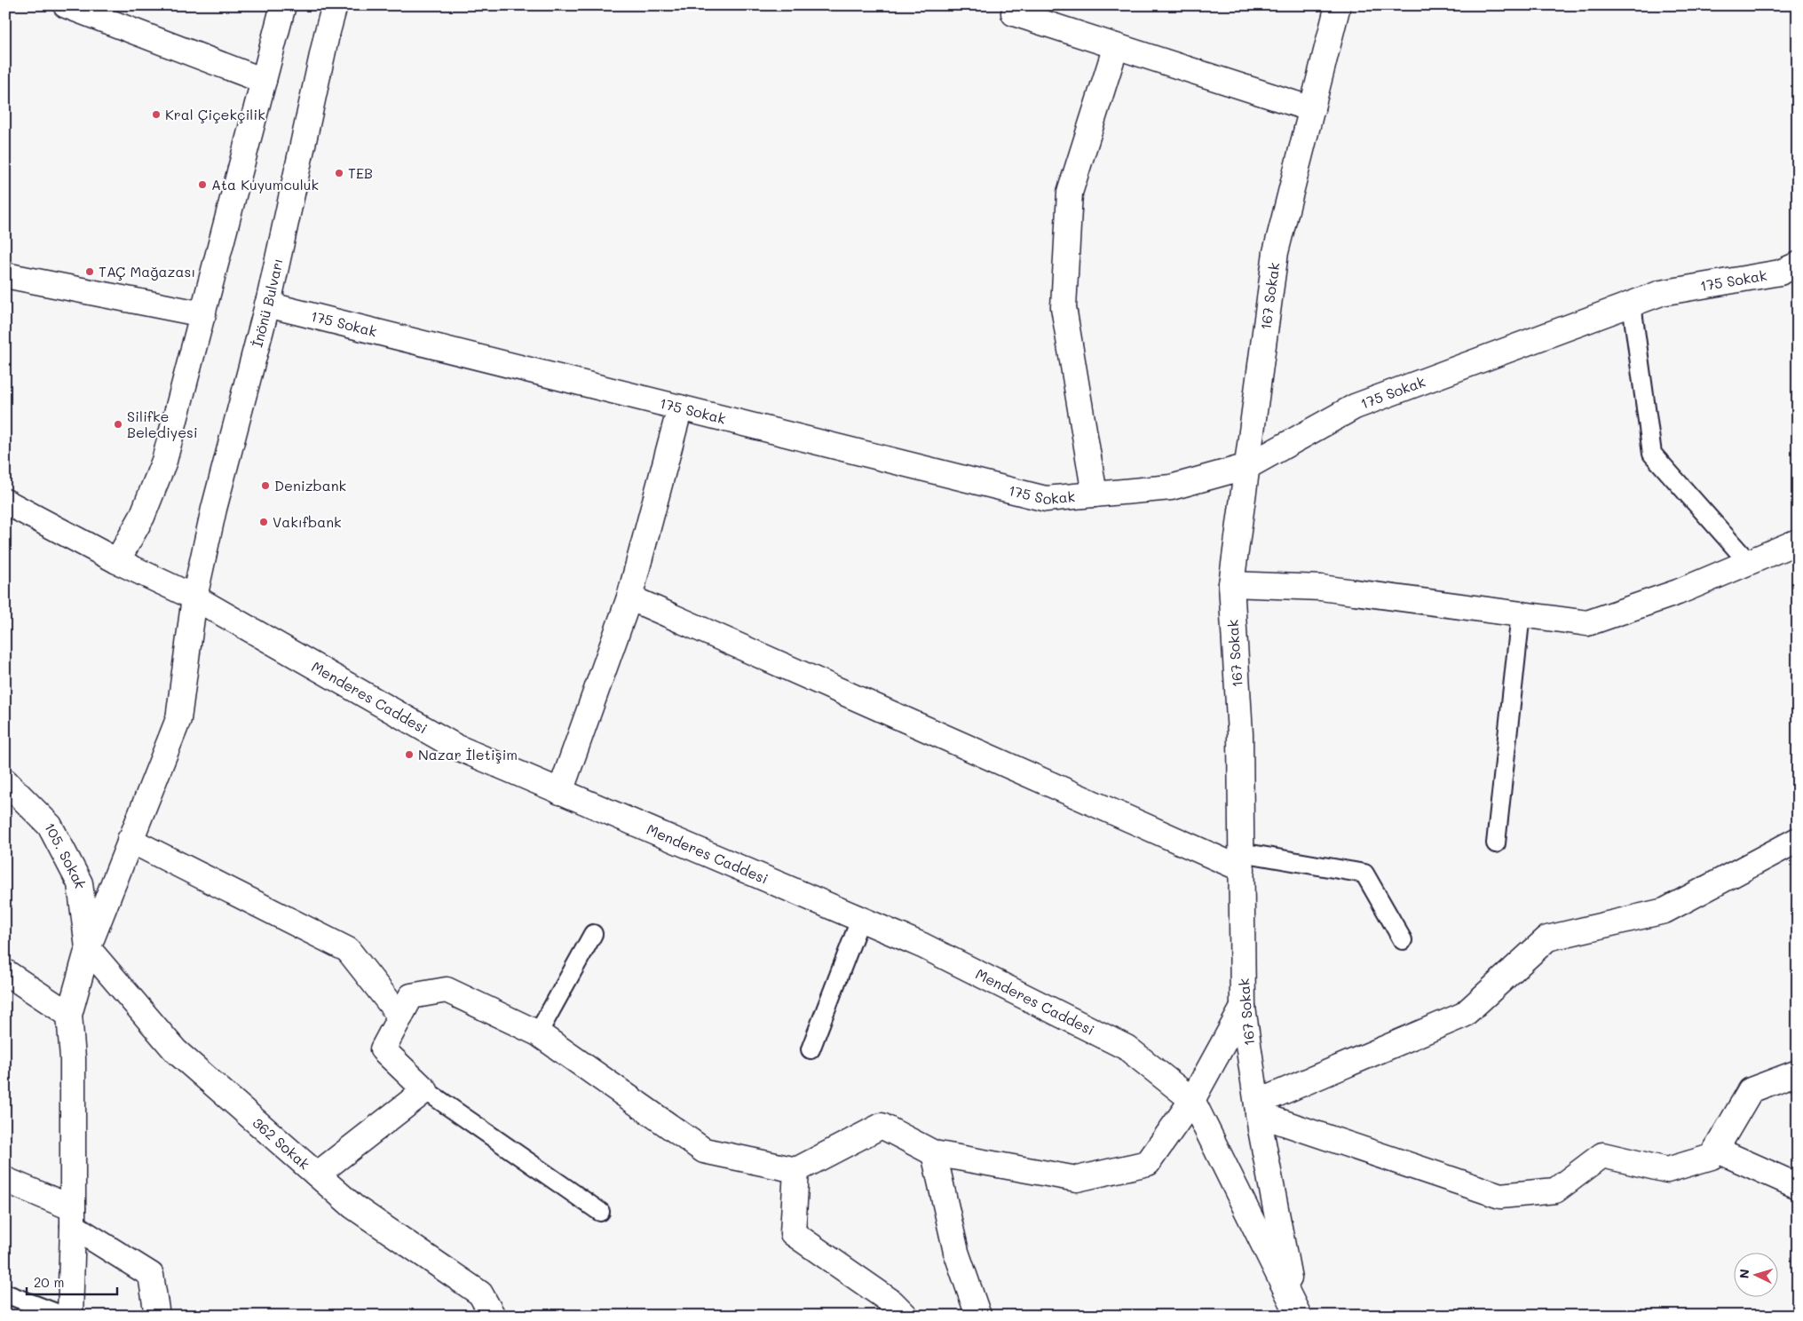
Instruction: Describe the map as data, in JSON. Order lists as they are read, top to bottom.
{
  "streets": {
    "street": [
      "175 Sokak",
      "167 Sokak",
      "İnönü Bulvarı",
      "Menderes Caddesi",
      "105. Sokak",
      "362 Sokak"
    ]
  },
  "crossings": [
    ["175 Sokak", "167 Sokak"],
    ["175 Sokak", "İnönü Bulvarı"],
    ["167 Sokak", "Menderes Caddesi"],
    ["İnönü Bulvarı", "Menderes Caddesi"],
    ["İnönü Bulvarı", "105. Sokak"],
    ["İnönü Bulvarı", "362 Sokak"],
    ["105. Sokak", "362 Sokak"]
  ],
  "places": [
    "Kral Çiçekçilik",
    "TEB",
    "Ata Kuyumculuk",
    "TAÇ Mağazası",
    "Silifke Belediyesi",
    "Denizbank",
    "Vakıfbank",
    "Nazar İletişim"
  ],
  "scale_bar": "20 m",
  "north": "left"
}
